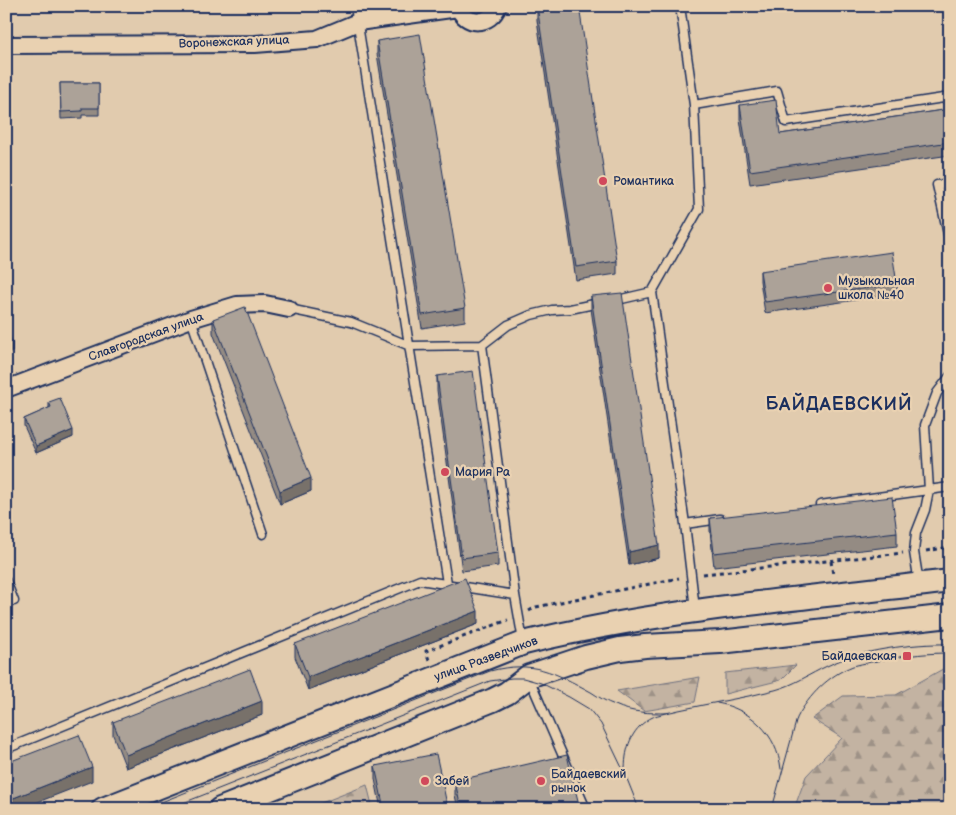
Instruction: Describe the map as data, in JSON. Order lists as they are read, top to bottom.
{
  "streets": {
    "main road": ["улица Разведчиков"],
    "street": ["Воронежская улица", "Славгородская улица"]
  },
  "districts": ["БАЙДАЕВСКИЙ"],
  "places": {
    "other": [
      "Романтика",
      "Музыкальная школа №40",
      "Мария Ра",
      "Забей",
      "Байдаевский рынок"
    ],
    "transit": ["Байдаевская"]
  }
}
